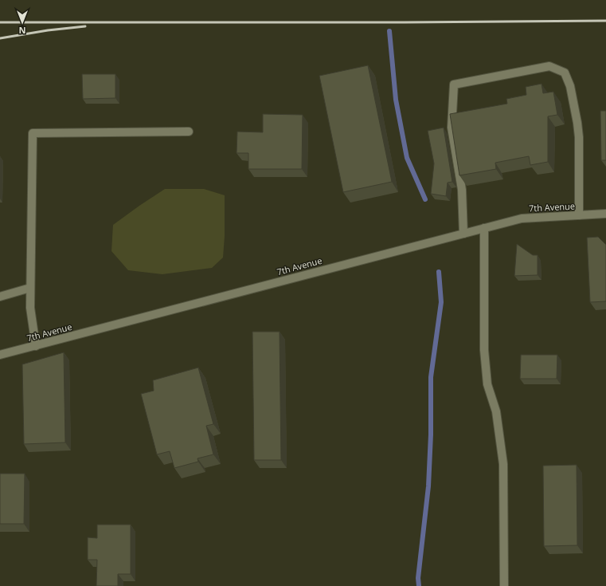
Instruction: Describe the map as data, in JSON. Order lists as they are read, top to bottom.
{
  "streets": {
    "street": ["7th Avenue"]
  },
  "north": "bottom"
}
